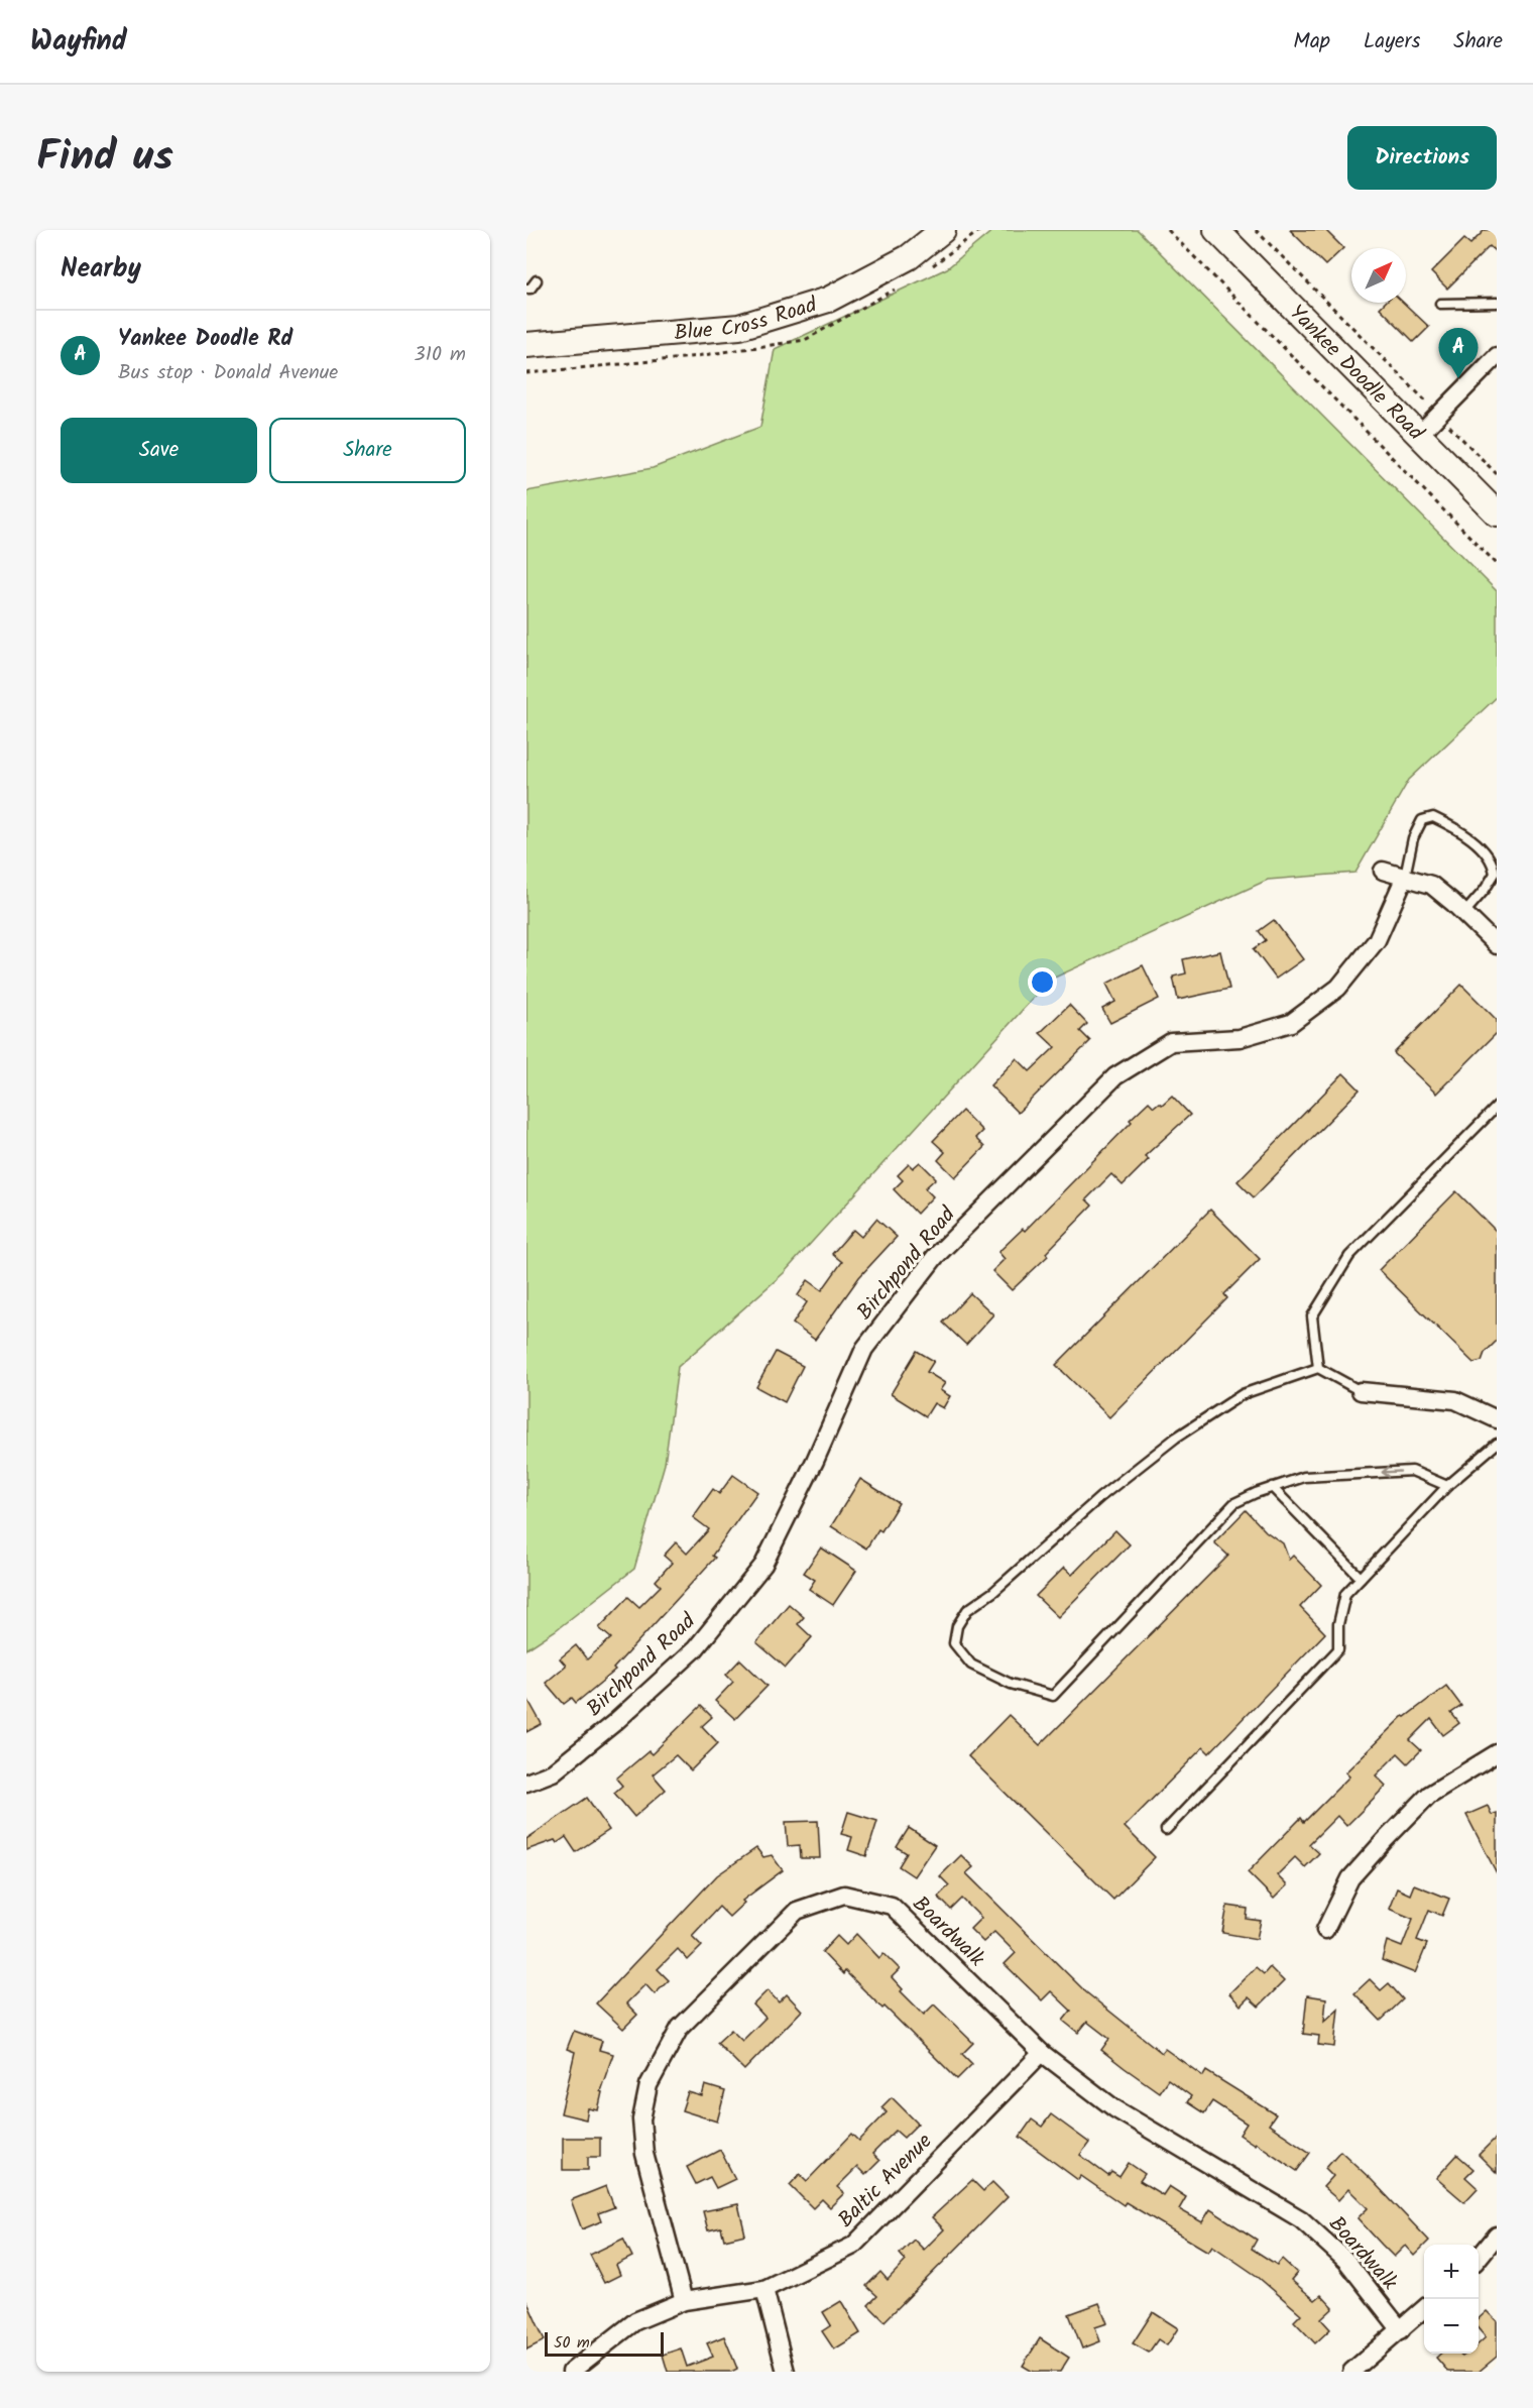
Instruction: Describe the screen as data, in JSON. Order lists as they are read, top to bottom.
{
  "streets": {
    "street": [
      "Blue Cross Road",
      "Yankee Doodle Road",
      "Birchpond Road",
      "Boardwalk",
      "Baltic Avenue"
    ]
  },
  "crossings": [
    ["Boardwalk", "Baltic Avenue"]
  ],
  "scale_bar": "50 m",
  "north": "top right",
  "page": {
    "header": "Wayfind",
    "nav": ["Map", "Layers", "Share"],
    "title": "Find us",
    "buttons": [
      "Directions",
      ["Save", "Share"]
    ],
    "heading": "Nearby",
    "list": [
      {
        "mark": "A",
        "name": "Yankee Doodle Rd",
        "note": "Bus stop · Donald Avenue",
        "value": "310 m"
      }
    ],
    "pins": "A",
    "map_buttons": ["+", "−"],
    "scale": "50 m"
  }
}
